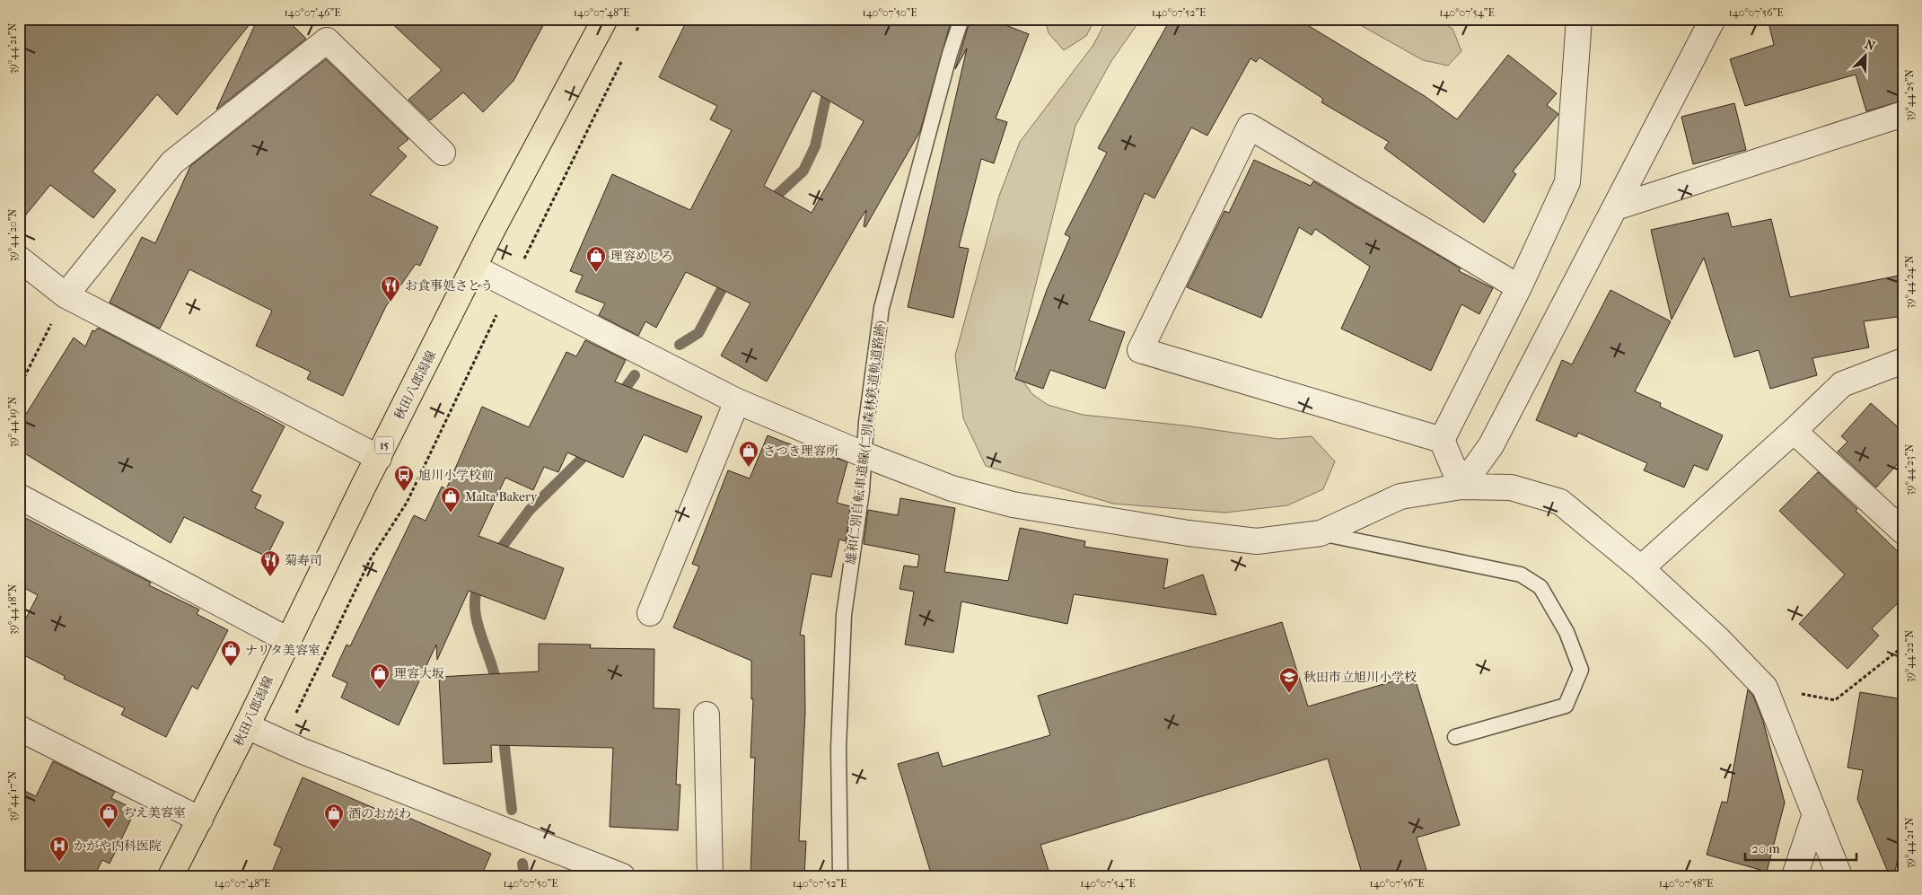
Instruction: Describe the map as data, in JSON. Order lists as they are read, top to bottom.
{
  "streets": {
    "main road": ["秋田八郎潟線", "15"],
    "lane": ["雄和仁別自転車道線(仁別森林鉄道軌道路跡)"]
  },
  "places": {
    "shop": [
      "理容めじろ",
      "さつき理容所",
      "Malta Bakery",
      "ナリタ美容室",
      "理容大坂",
      "ちえ美容室",
      "酒のおがわ"
    ],
    "restaurant": ["お食事処さとう", "菊寿司"],
    "bus stop": ["旭川小学校前"],
    "school or university": ["秋田市立旭川小学校"],
    "hospital": ["かがや内科医院"]
  },
  "scale_bar": "20 m",
  "north": "top right",
  "coordinates": [
    "140°07'46\"E",
    "140°07'48\"E",
    "140°07'50\"E",
    "140°07'52\"E",
    "140°07'54\"E",
    "140°07'56\"E",
    "39°44'21\"N",
    "39°44'25\"N",
    "39°44'20\"N",
    "39°44'24\"N",
    "39°44'19\"N",
    "39°44'23\"N",
    "39°44'18\"N",
    "39°44'22\"N",
    "39°44'17\"N",
    "140°07'58\"E"
  ]
}
